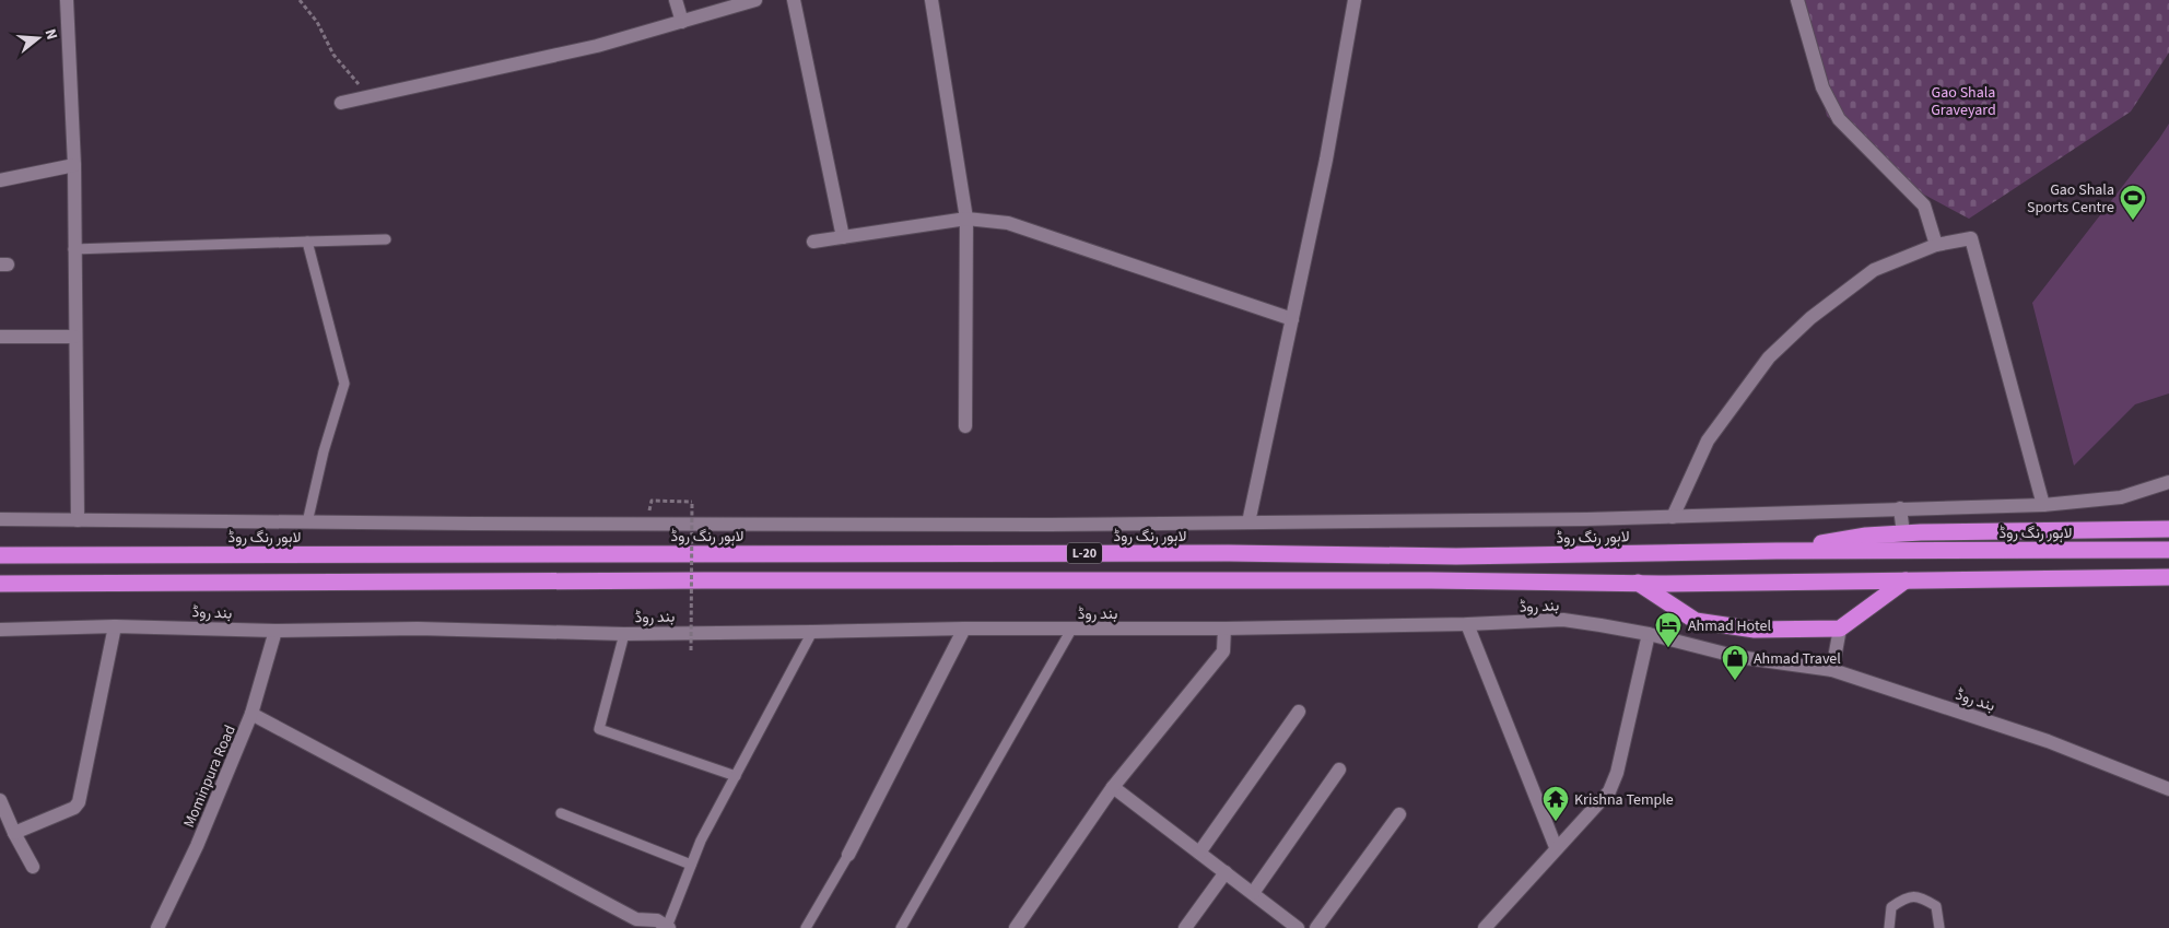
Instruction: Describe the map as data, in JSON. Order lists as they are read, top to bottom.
{
  "streets": {
    "highway": ["لاہور رنگ روڈ", "L-20"],
    "street": ["بند روڈ", "Mominpura Road"]
  },
  "crossings": [
    ["بند روڈ", "Mominpura Road"]
  ],
  "parks": ["Gao Shala Graveyard"],
  "places": {
    "sports": ["Gao Shala Sports Centre"],
    "hotel": ["Ahmad Hotel"],
    "shop": ["Ahmad Travel"],
    "temple": ["Krishna Temple"]
  },
  "north": "right"
}
